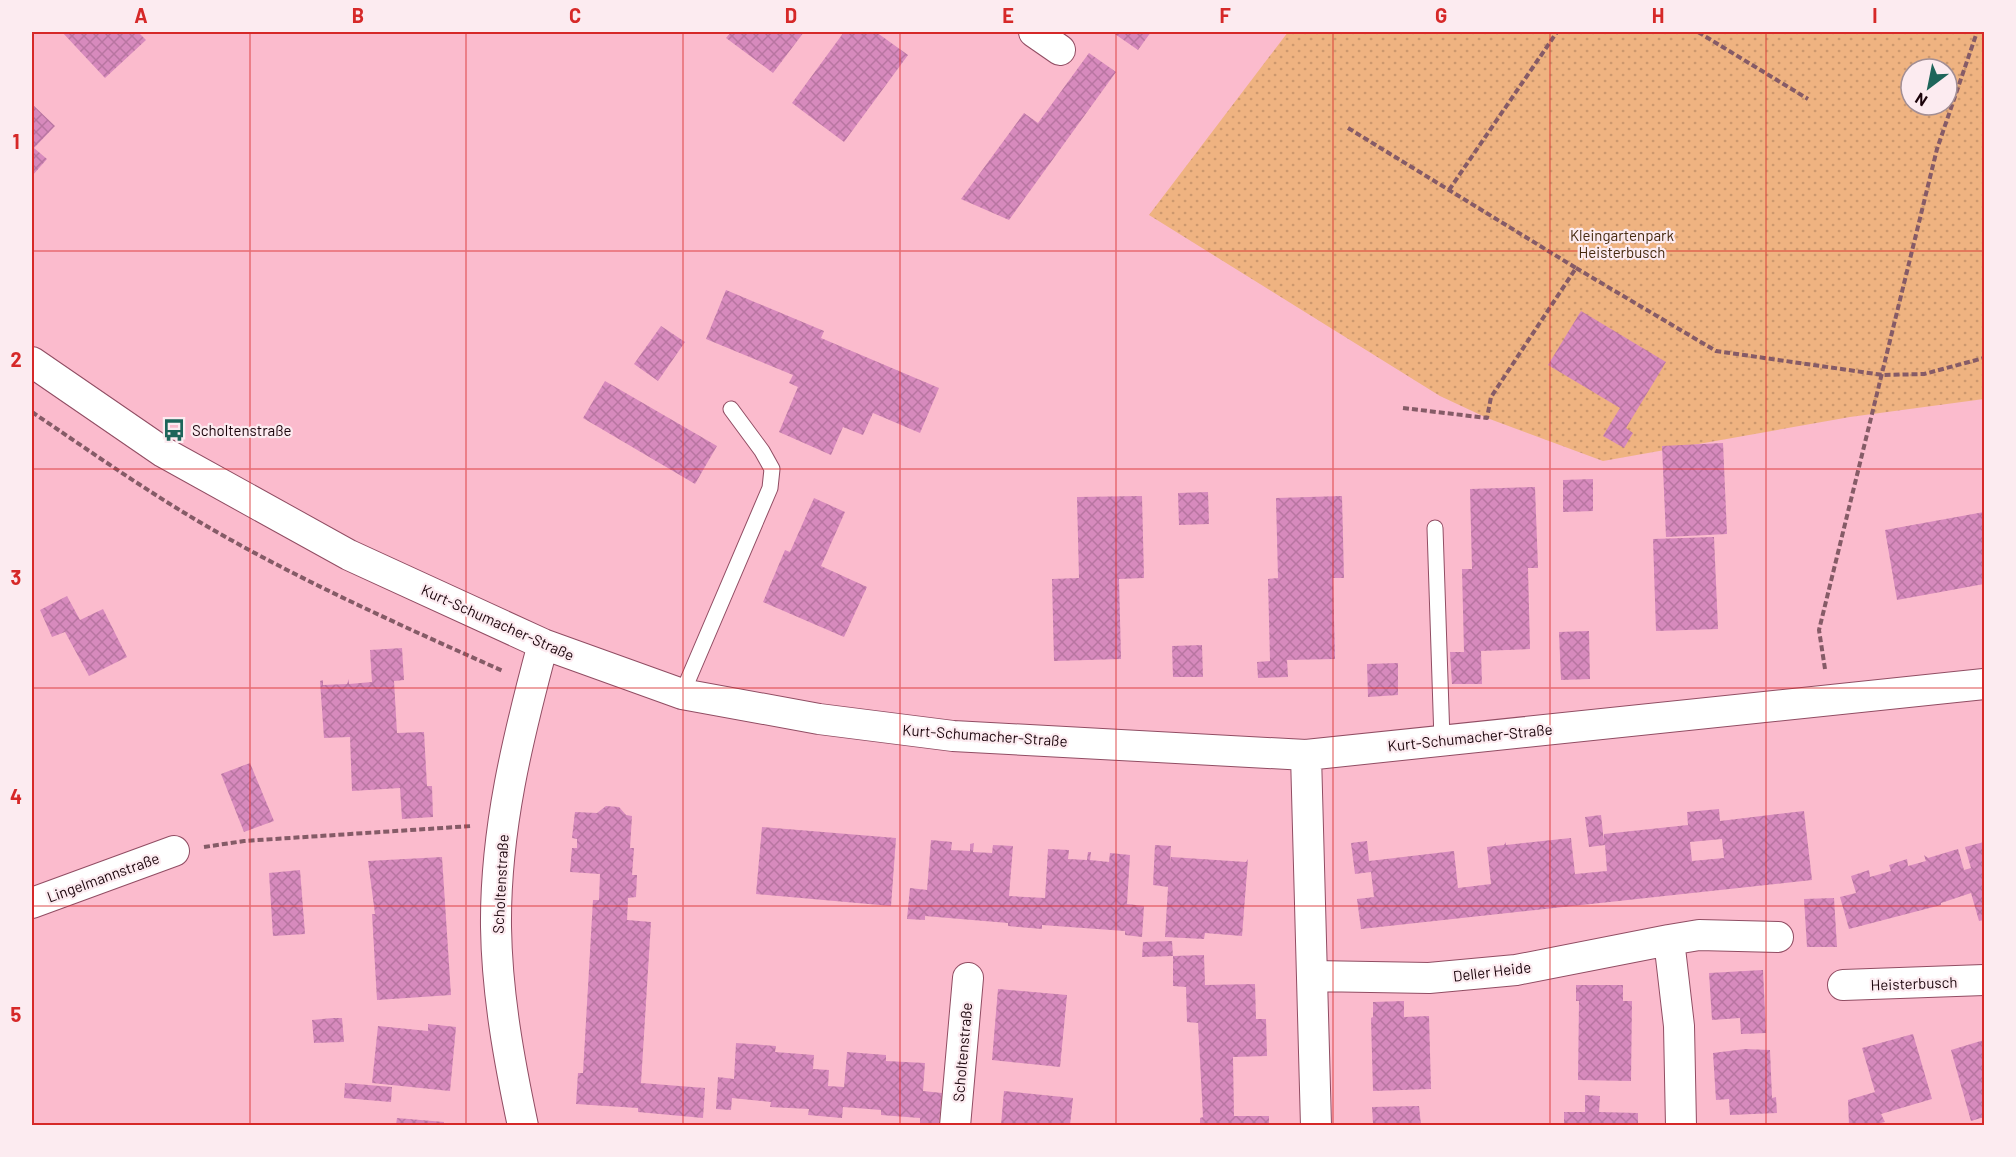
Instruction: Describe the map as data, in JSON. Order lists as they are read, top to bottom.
{
  "streets": {
    "street": [
      "Kurt-Schumacher-Straße",
      "Lingelmannstraße",
      "Scholtenstraße",
      "Deller Heide",
      "Heisterbusch"
    ]
  },
  "crossings": [
    ["Kurt-Schumacher-Straße", "Scholtenstraße"]
  ],
  "parks": ["Kleingartenpark Heisterbusch"],
  "places": {
    "bus stop": ["Scholtenstraße"]
  },
  "north": "bottom left",
  "grid": {
    "columns": [
      "A",
      "B",
      "C",
      "D",
      "E",
      "F",
      "G",
      "H",
      "I"
    ],
    "rows": [
      "1",
      "2",
      "3",
      "4",
      "5"
    ]
  }
}
